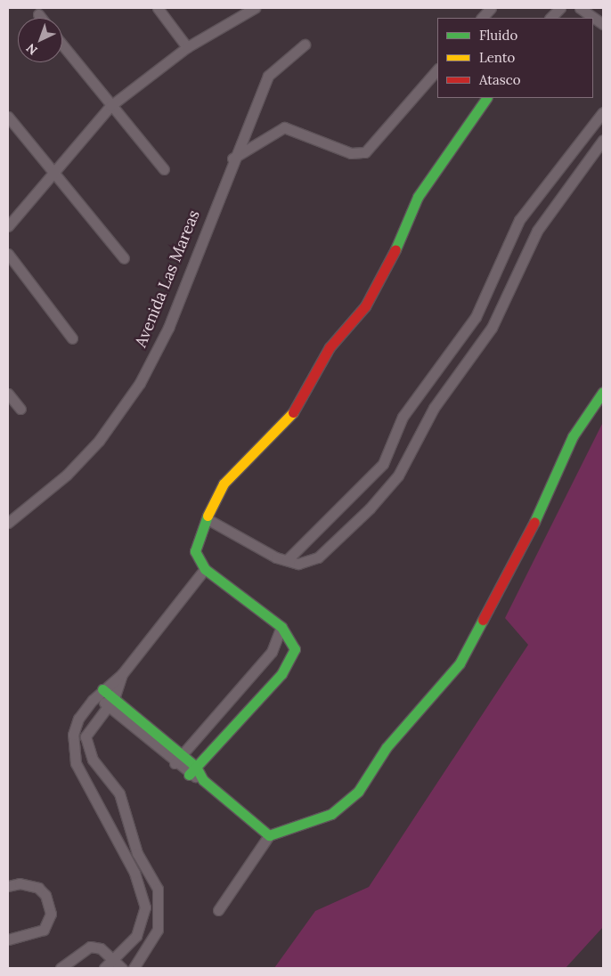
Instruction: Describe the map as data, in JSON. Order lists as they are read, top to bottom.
{
  "streets": {
    "street": ["Avenida Las Mareas"]
  },
  "legend": ["Fluido", "Lento", "Atasco"],
  "north": "bottom left"
}
